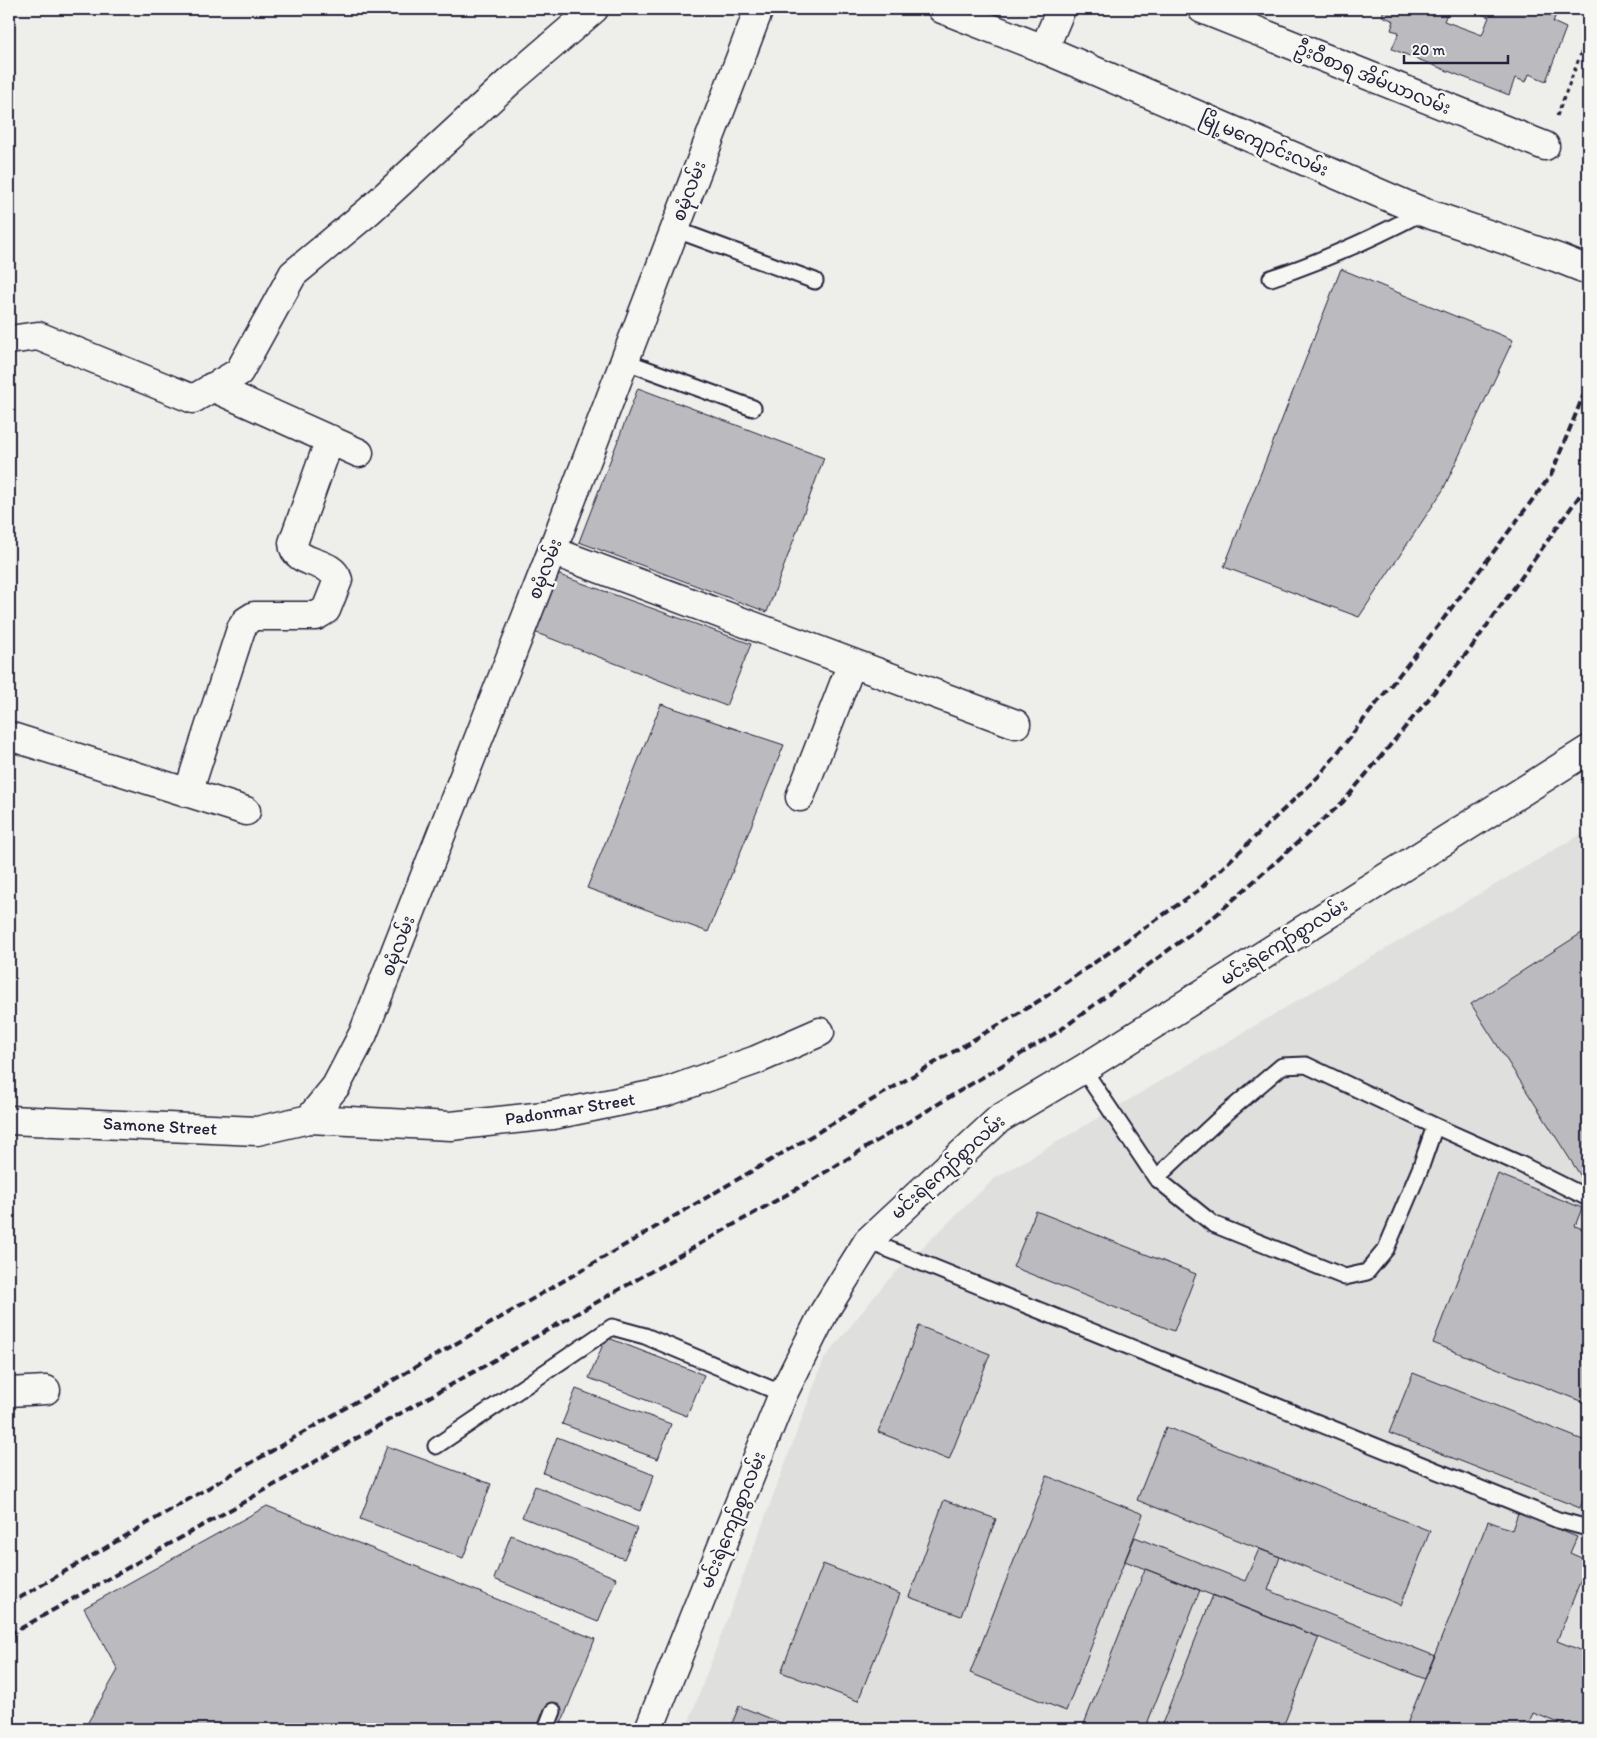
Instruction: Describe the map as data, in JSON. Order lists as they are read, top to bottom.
{
  "streets": {
    "street": [
      "ဦးဝီစာရ အိမ်ယာလမ်း",
      "မြို့မကျောင်းလမ်း",
      "စမုံလမ်း",
      "မင်းရဲကျော်စွာလမ်း",
      "Padonmar Street",
      "Samone Street"
    ]
  },
  "crossings": [
    ["စမုံလမ်း", "Padonmar Street"],
    ["စမုံလမ်း", "Samone Street"],
    ["Padonmar Street", "Samone Street"]
  ],
  "scale_bar": "20 m"
}
